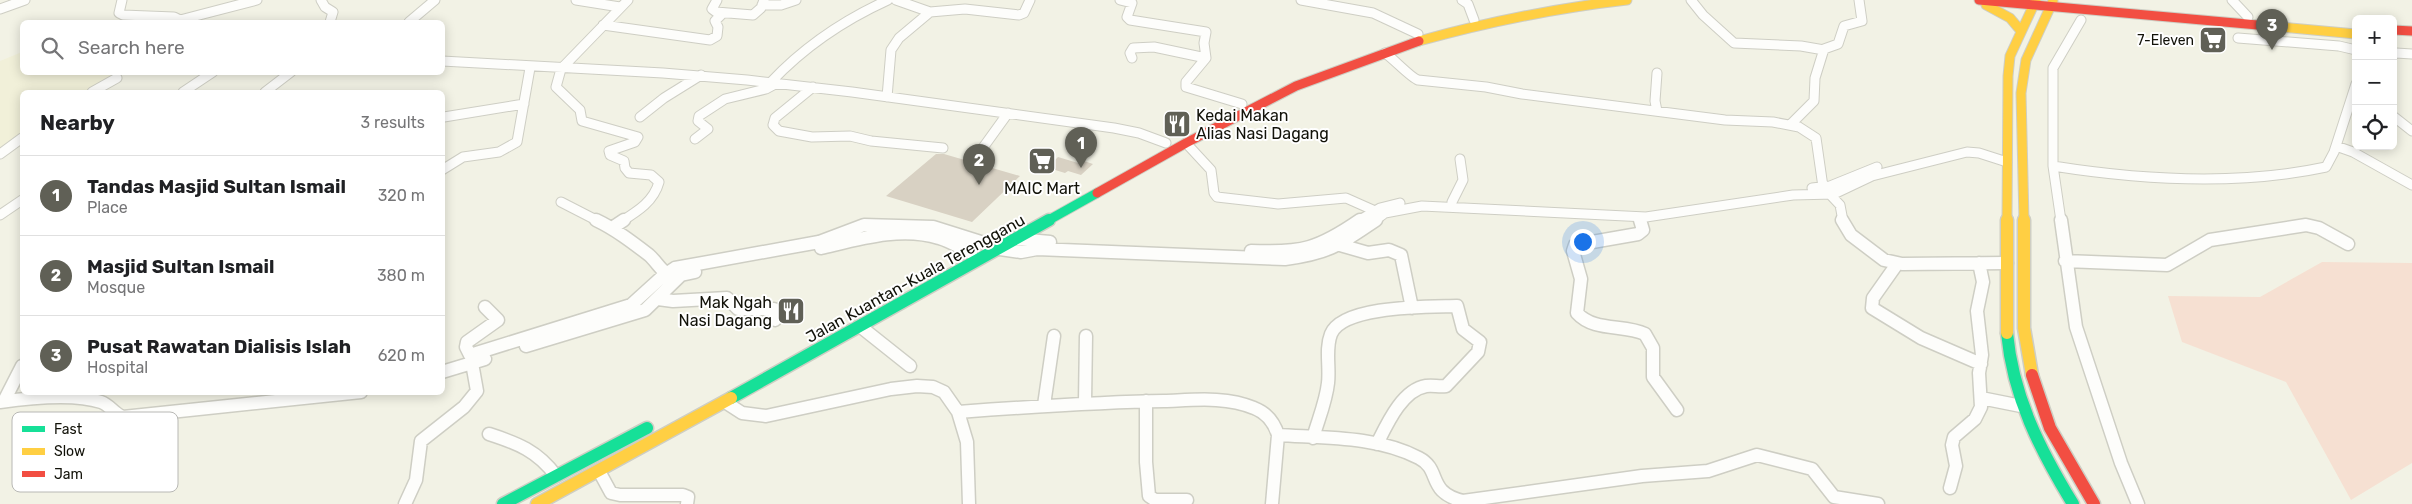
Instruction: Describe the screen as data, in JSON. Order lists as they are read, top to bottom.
{
  "streets": {
    "main road": ["Jalan Kuantan-Kuala Terengganu"]
  },
  "places": {
    "supermarket": ["7-Eleven", "MAIC Mart"],
    "restaurant": ["Kedai Makan Alias Nasi Dagang", "Mak Ngah Nasi Dagang"]
  },
  "legend": ["Fast", "Slow", "Jam"],
  "page": {
    "pins": ["3", "1", "2"],
    "map_buttons": ["+", "−"],
    "search": "Search here",
    "heading": ["Nearby", "3 results"],
    "list": [
      {
        "mark": "1",
        "name": "Tandas Masjid Sultan Ismail",
        "note": "Place",
        "value": "320 m"
      },
      {
        "mark": "2",
        "name": "Masjid Sultan Ismail",
        "note": "Mosque",
        "value": "380 m"
      },
      {
        "mark": "3",
        "name": "Pusat Rawatan Dialisis Islah",
        "note": "Hospital",
        "value": "620 m"
      }
    ]
  }
}
